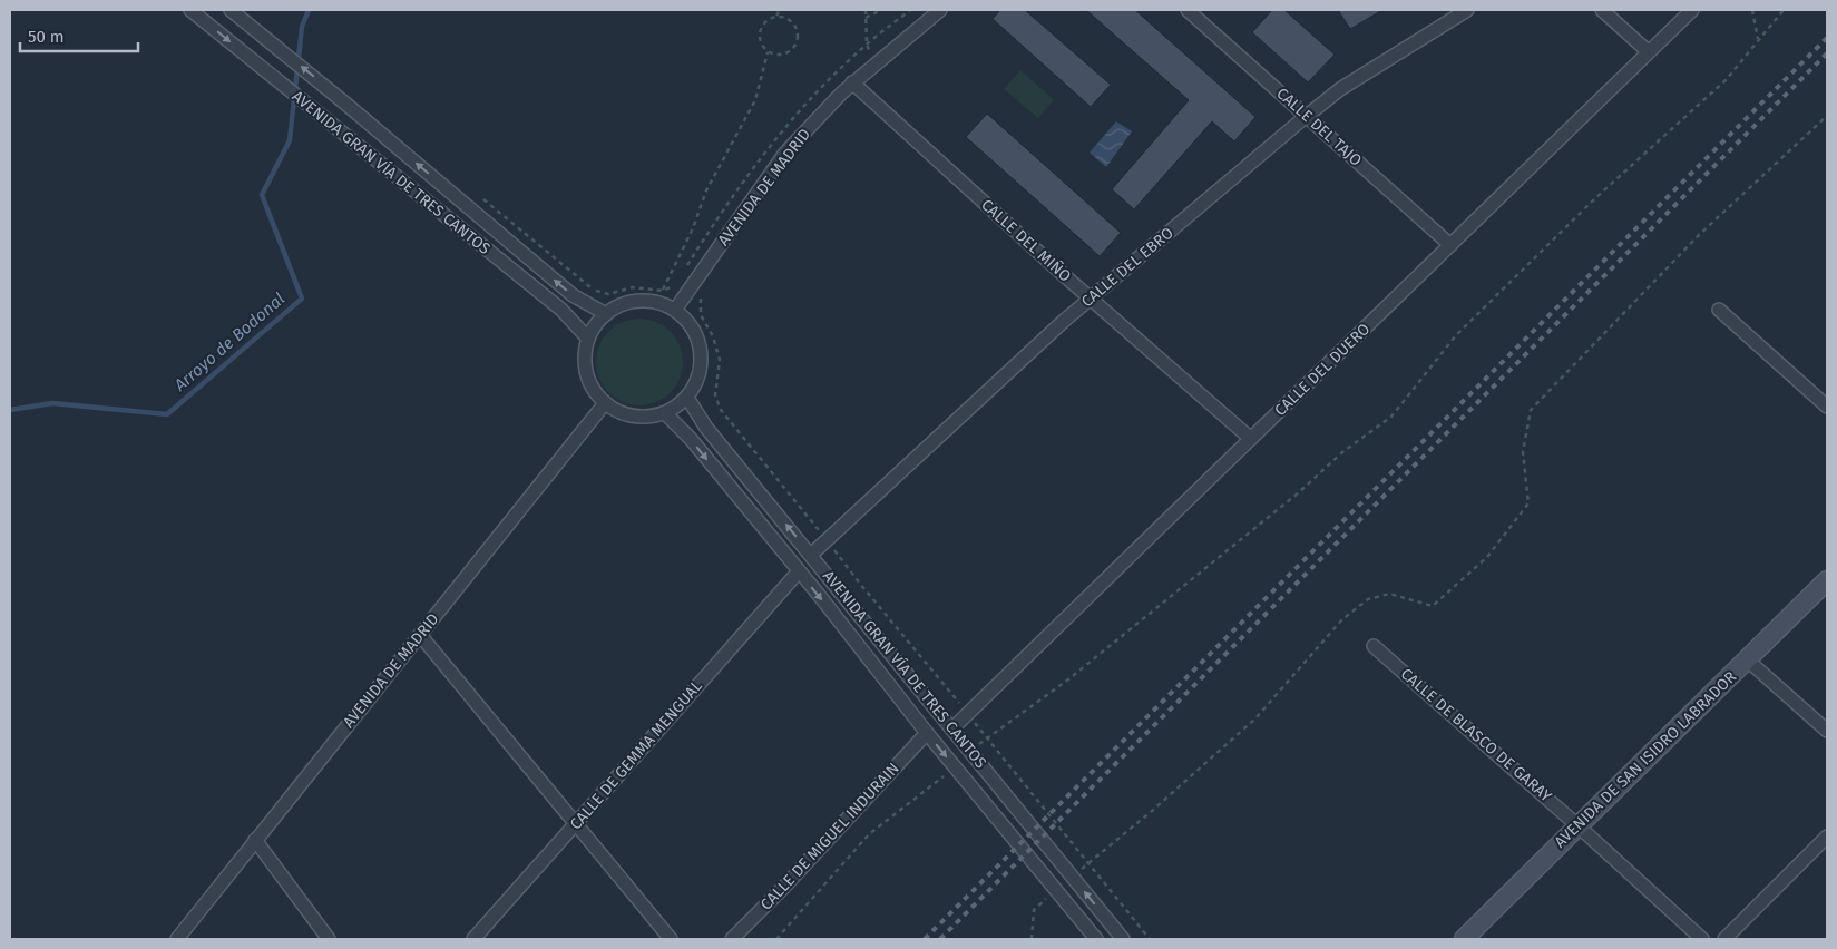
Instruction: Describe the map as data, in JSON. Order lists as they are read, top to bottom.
{
  "streets": {
    "street": [
      "CALLE DEL TAJO",
      "AVENIDA GRAN VÍA DE TRES CANTOS",
      "AVENIDA DE MADRID",
      "CALLE DEL MIÑO",
      "CALLE DEL EBRO",
      "CALLE DEL DUERO",
      "CALLE DE BLASCO DE GARAY",
      "CALLE DE GEMMA MENGUAL",
      "AVENIDA DE SAN ISIDRO LABRADOR",
      "CALLE DE MIGUEL INDURAIN"
    ]
  },
  "crossings": [
    ["CALLE DEL TAJO", "CALLE DEL EBRO"],
    ["CALLE DEL TAJO", "CALLE DEL DUERO"],
    ["AVENIDA GRAN VÍA DE TRES CANTOS", "AVENIDA DE MADRID"],
    ["AVENIDA GRAN VÍA DE TRES CANTOS", "CALLE DEL EBRO"],
    ["AVENIDA GRAN VÍA DE TRES CANTOS", "CALLE DEL DUERO"],
    ["AVENIDA GRAN VÍA DE TRES CANTOS", "CALLE DE GEMMA MENGUAL"],
    ["AVENIDA GRAN VÍA DE TRES CANTOS", "CALLE DE MIGUEL INDURAIN"],
    ["AVENIDA DE MADRID", "CALLE DEL MIÑO"],
    ["CALLE DEL MIÑO", "CALLE DEL EBRO"],
    ["CALLE DEL MIÑO", "CALLE DEL DUERO"],
    ["CALLE DE BLASCO DE GARAY", "AVENIDA DE SAN ISIDRO LABRADOR"]
  ],
  "water": ["Arroyo de Bodonal"],
  "scale_bar": "50 m"
}
